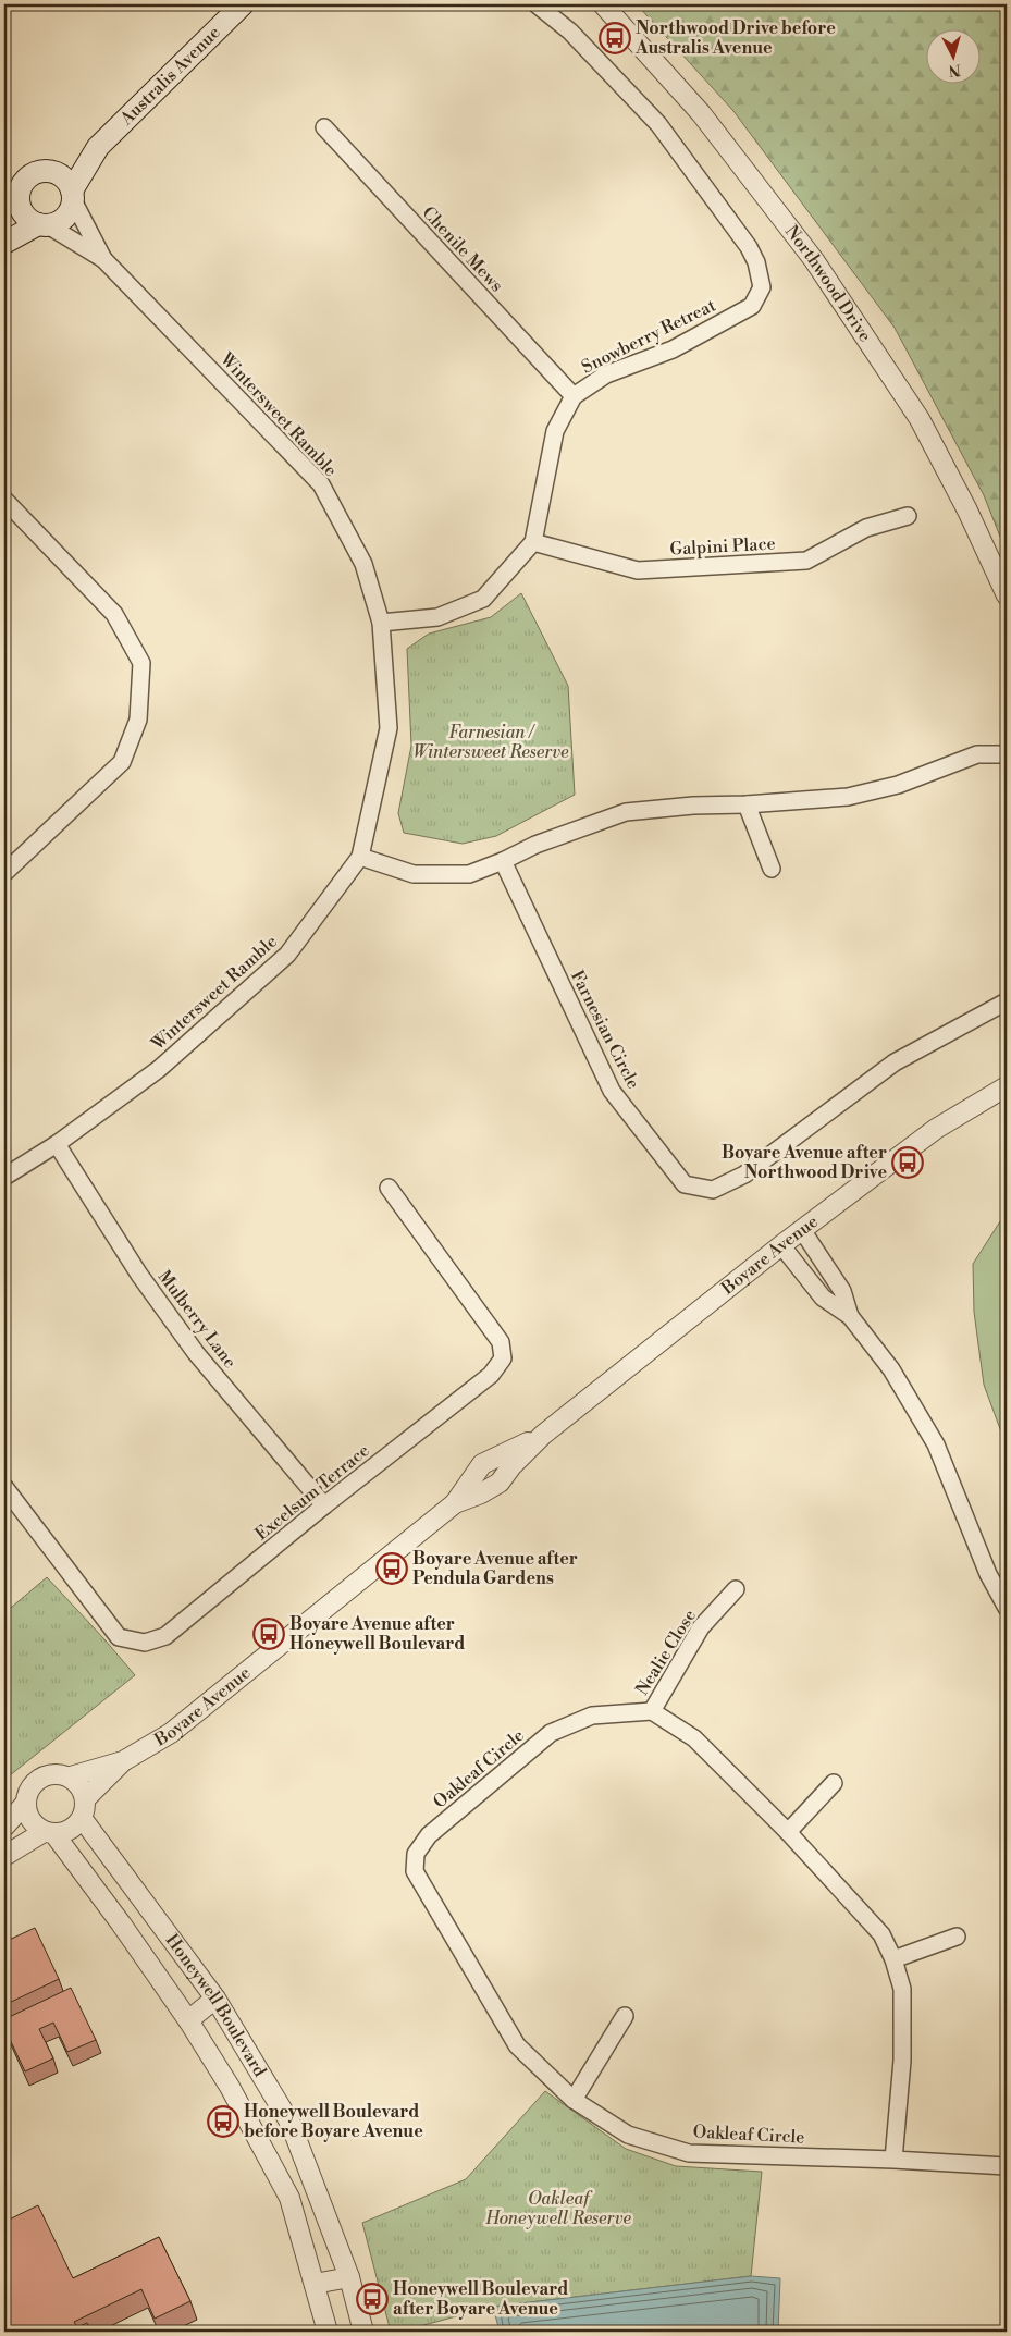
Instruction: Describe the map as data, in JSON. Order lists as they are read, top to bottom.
{
  "streets": {
    "main road": ["Australis Avenue"],
    "street": [
      "Chenile Mews",
      "Northwood Drive",
      "Snowberry Retreat",
      "Wintersweet Ramble",
      "Galpini Place",
      "Farnesian Circle",
      "Boyare Avenue",
      "Mulberry Lane",
      "Excelsum Terrace",
      "Nealie Close",
      "Oakleaf Circle",
      "Honeywell Boulevard"
    ]
  },
  "crossings": [
    ["Australis Avenue", "Wintersweet Ramble"],
    ["Chenile Mews", "Snowberry Retreat"],
    ["Snowberry Retreat", "Galpini Place"],
    ["Wintersweet Ramble", "Mulberry Lane"],
    ["Boyare Avenue", "Honeywell Boulevard"],
    ["Mulberry Lane", "Excelsum Terrace"],
    ["Nealie Close", "Oakleaf Circle"]
  ],
  "parks": ["Farnesian / Wintersweet Reserve", "Oakleaf Honeywell Reserve"],
  "places": {
    "bus stop": [
      "Northwood Drive before Australis Avenue",
      "Boyare Avenue after Northwood Drive",
      "Boyare Avenue after Pendula Gardens",
      "Boyare Avenue after Honeywell Boulevard",
      "Honeywell Boulevard before Boyare Avenue",
      "Honeywell Boulevard after Boyare Avenue"
    ]
  },
  "north": "bottom"
}
